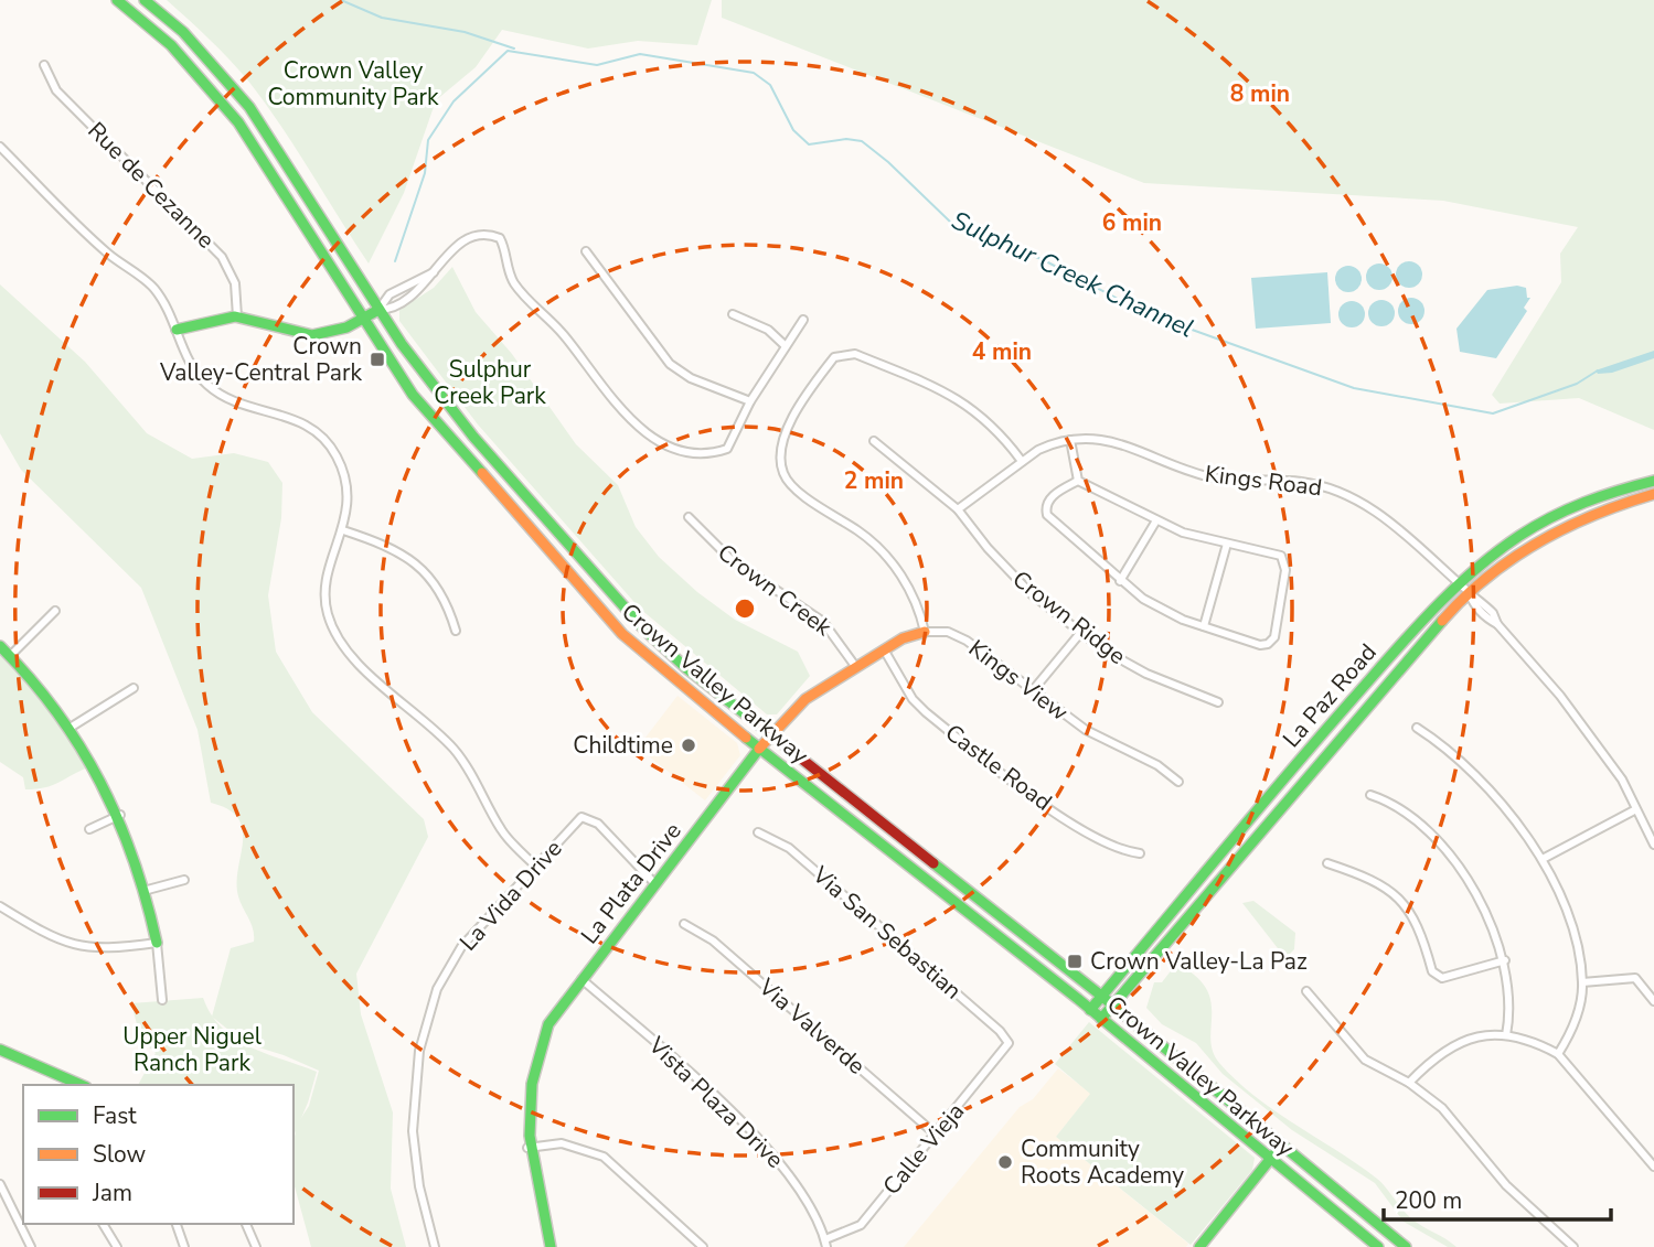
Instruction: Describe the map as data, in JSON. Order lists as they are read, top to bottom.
{
  "streets": {
    "main road": ["Crown Valley Parkway", "La Paz Road", "La Plata Drive"],
    "street": [
      "Rue de Cezanne",
      "Kings Road",
      "Crown Creek",
      "Crown Ridge",
      "Kings View",
      "Castle Road",
      "La Vida Drive",
      "Via San Sebastian",
      "Via Valverde",
      "Vista Plaza Drive",
      "Calle Vieja"
    ]
  },
  "crossings": [
    ["Kings Road", "Crown Ridge"],
    ["Kings Road", "La Paz Road"],
    ["Crown Creek", "La Plata Drive"],
    ["Kings View", "La Plata Drive"],
    ["Crown Valley Parkway", "La Paz Road"],
    ["Crown Valley Parkway", "La Plata Drive"],
    ["Castle Road", "La Plata Drive"],
    ["La Plata Drive", "La Vida Drive"],
    ["La Plata Drive", "Vista Plaza Drive"],
    ["Via San Sebastian", "Calle Vieja"],
    ["Via Valverde", "Calle Vieja"],
    ["Vista Plaza Drive", "Calle Vieja"]
  ],
  "water": ["Sulphur Creek Channel"],
  "parks": ["Crown Valley Community Park", "Sulphur Creek Park", "Upper Niguel Ranch Park"],
  "places": {
    "transit": ["Crown Valley-Central Park", "Crown Valley-La Paz"],
    "other": ["Childtime", "Community Roots Academy"]
  },
  "legend": ["Fast", "Slow", "Jam"],
  "scale_bar": "200 m",
  "rings": [
    "8 min",
    "6 min",
    "4 min",
    "2 min"
  ]
}
